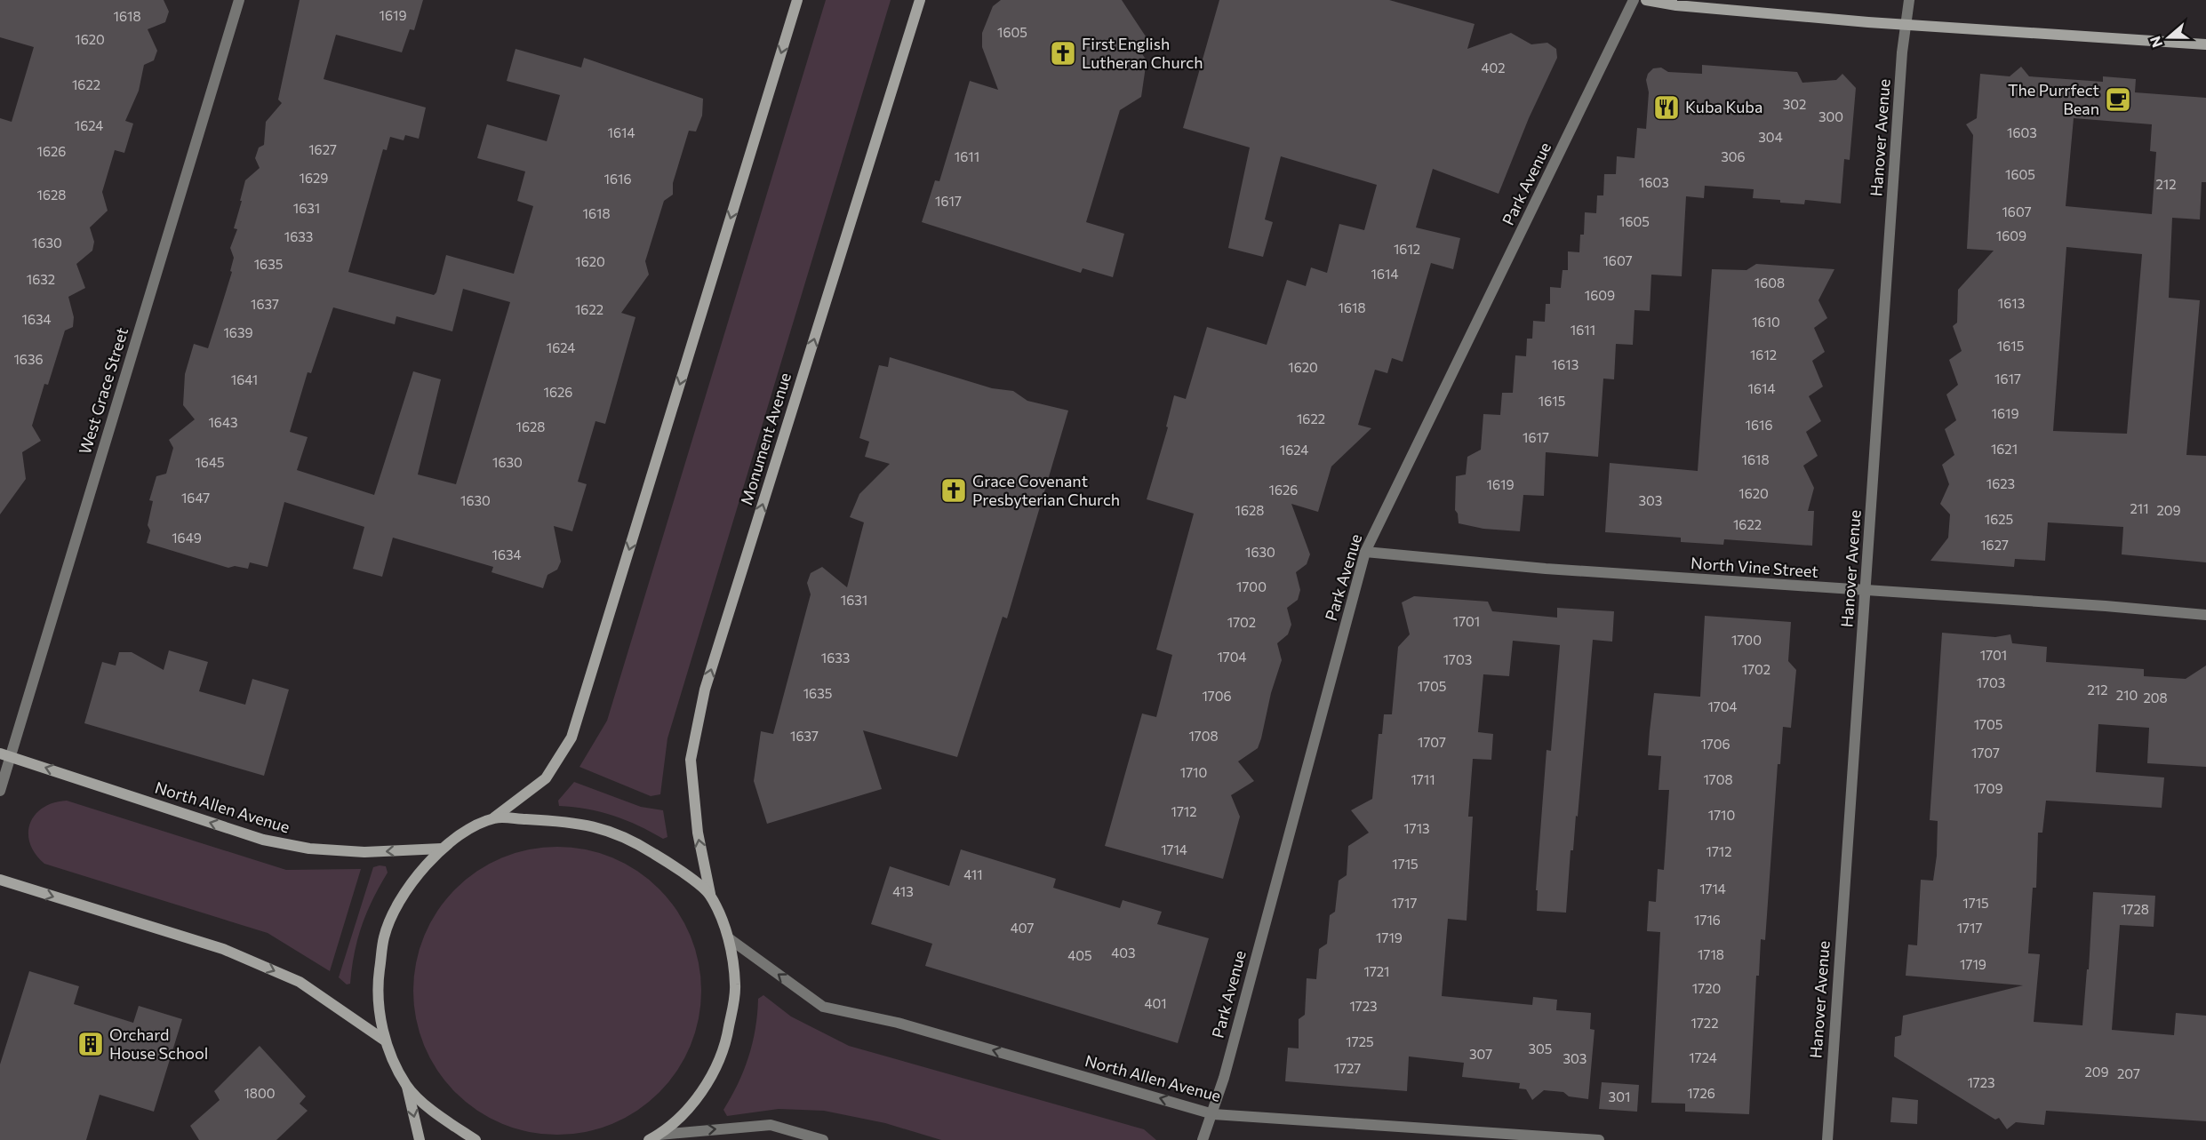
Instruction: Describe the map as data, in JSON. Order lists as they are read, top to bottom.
{
  "streets": {
    "street": [
      "Hanover Avenue",
      "Park Avenue",
      "West Grace Street",
      "Monument Avenue",
      "North Vine Street",
      "North Allen Avenue"
    ]
  },
  "crossings": [
    ["Hanover Avenue", "North Vine Street"],
    ["Park Avenue", "North Vine Street"],
    ["Park Avenue", "North Allen Avenue"],
    ["West Grace Street", "North Allen Avenue"],
    ["Monument Avenue", "North Allen Avenue"]
  ],
  "one_way": ["Monument Avenue", "North Allen Avenue"],
  "places": {
    "church": ["First English Lutheran Church", "Grace Covenant Presbyterian Church"],
    "cafe": ["The Purrfect Bean"],
    "restaurant": ["Kuba Kuba"],
    "building": ["Orchard House School"]
  },
  "house_numbers": [
    "1619",
    "1618",
    "1605",
    "1620",
    "402",
    "1622",
    "302",
    "300",
    "1624",
    "1614",
    "1603",
    "304",
    "1627",
    "1626",
    "1611",
    "306",
    "1605",
    "1629",
    "1616",
    "1603",
    "212",
    "1628",
    "1617",
    "1631",
    "1607",
    "1618",
    "1605",
    "1609",
    "1633",
    "1630",
    "1612",
    "1607",
    "1620",
    "1635",
    "1614",
    "1632",
    "1608",
    "1609",
    "1613",
    "1637",
    "1618",
    "1622",
    "1634",
    "1610",
    "1611",
    "1639",
    "1615",
    "1624",
    "1612",
    "1636",
    "1613",
    "1620",
    "1617",
    "1641",
    "1614",
    "1626",
    "1615",
    "1619",
    "1622",
    "1643",
    "1616",
    "1628",
    "1617",
    "1621",
    "1624",
    "1618",
    "1645",
    "1630",
    "1623",
    "1619",
    "1626",
    "1620",
    "1647",
    "1630",
    "303",
    "211",
    "1628",
    "209",
    "1625",
    "1622",
    "1649",
    "1627",
    "1630",
    "1634",
    "1700",
    "1631",
    "1701",
    "1702",
    "1700",
    "1701",
    "1704",
    "1633",
    "1703",
    "1702",
    "1703",
    "1705",
    "212",
    "1635",
    "210",
    "1706",
    "208",
    "1704",
    "1705",
    "1637",
    "1708",
    "1707",
    "1706",
    "1707",
    "1710",
    "1711",
    "1708",
    "1709",
    "1712",
    "1710",
    "1713",
    "1714",
    "1712",
    "1715",
    "411",
    "1714",
    "413",
    "1717",
    "1715",
    "1728",
    "1716",
    "407",
    "1717",
    "1719",
    "403",
    "1718",
    "405",
    "1719",
    "1721",
    "1720",
    "401",
    "1723",
    "1722",
    "1725",
    "305",
    "307",
    "1724",
    "303",
    "1727",
    "209",
    "207",
    "1723",
    "1800",
    "1726",
    "301"
  ],
  "north": "left"
}
